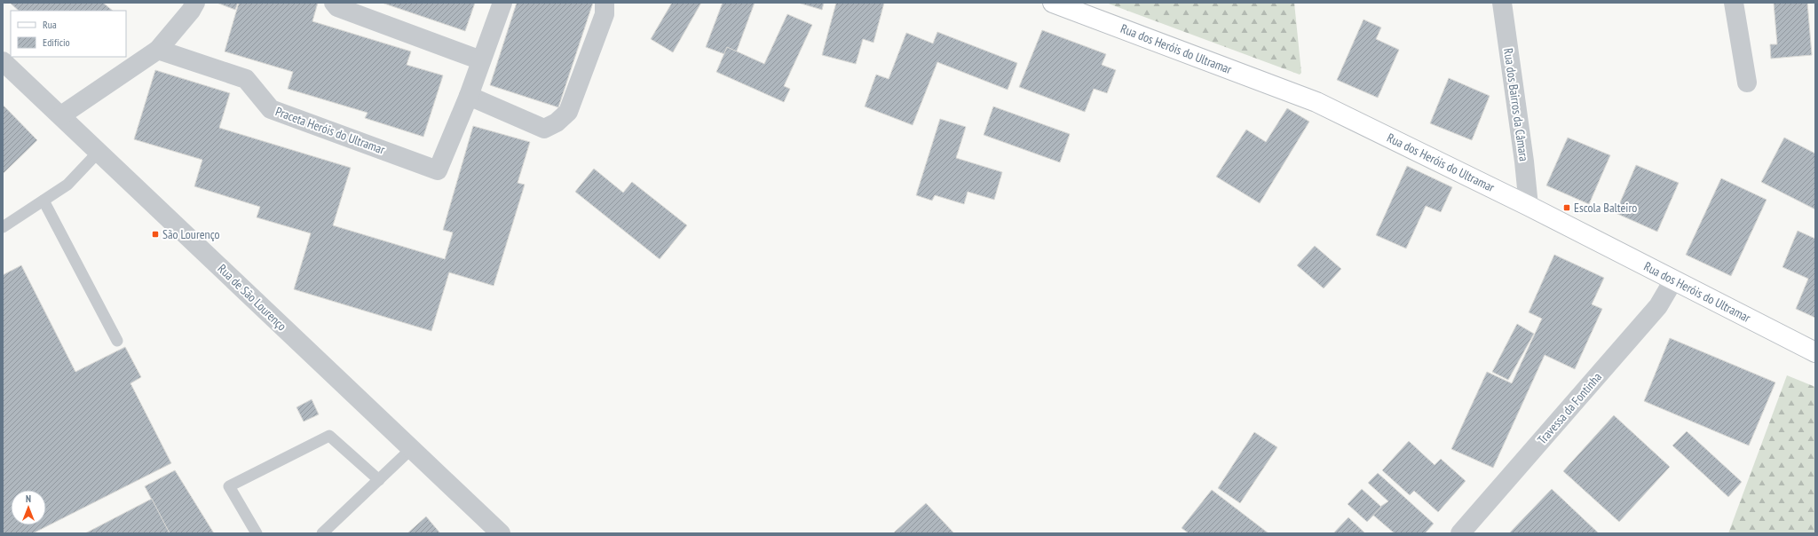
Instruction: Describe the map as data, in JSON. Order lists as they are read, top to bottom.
{
  "streets": {
    "street": [
      "Rua dos Heróis do Ultramar",
      "Rua dos Bairros da Câmara",
      "Praceta Heróis do Ultramar",
      "Rua de São Lourenço",
      "Travessa da Fontinha"
    ]
  },
  "crossings": [
    ["Rua dos Heróis do Ultramar", "Rua dos Bairros da Câmara"],
    ["Rua dos Heróis do Ultramar", "Travessa da Fontinha"]
  ],
  "places": {
    "transit": ["Escola Balteiro", "São Lourenço"]
  },
  "legend": ["Rua", "Edifício"],
  "north": "top"
}
